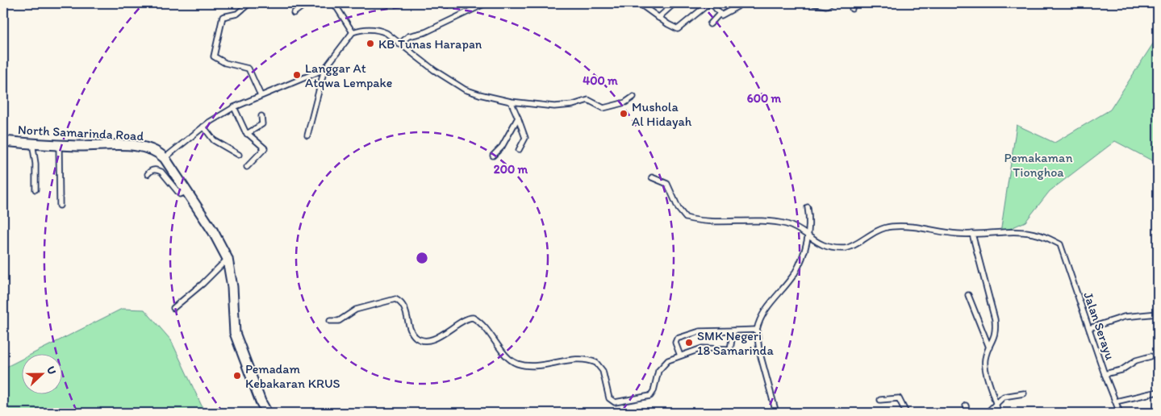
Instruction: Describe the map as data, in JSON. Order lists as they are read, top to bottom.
{
  "streets": {
    "highway": ["North Samarinda Road"],
    "street": ["Jalan Serayu"]
  },
  "parks": ["Pemakaman Tionghoa"],
  "places": [
    "KB Tunas Harapan",
    "Langgar At Atqwa Lempake",
    "Mushola Al Hidayah",
    "SMK Negeri 18 Samarinda",
    "Pemadam Kebakaran KRUS"
  ],
  "north": "right",
  "rings": ["400 m", "600 m", "200 m"]
}
